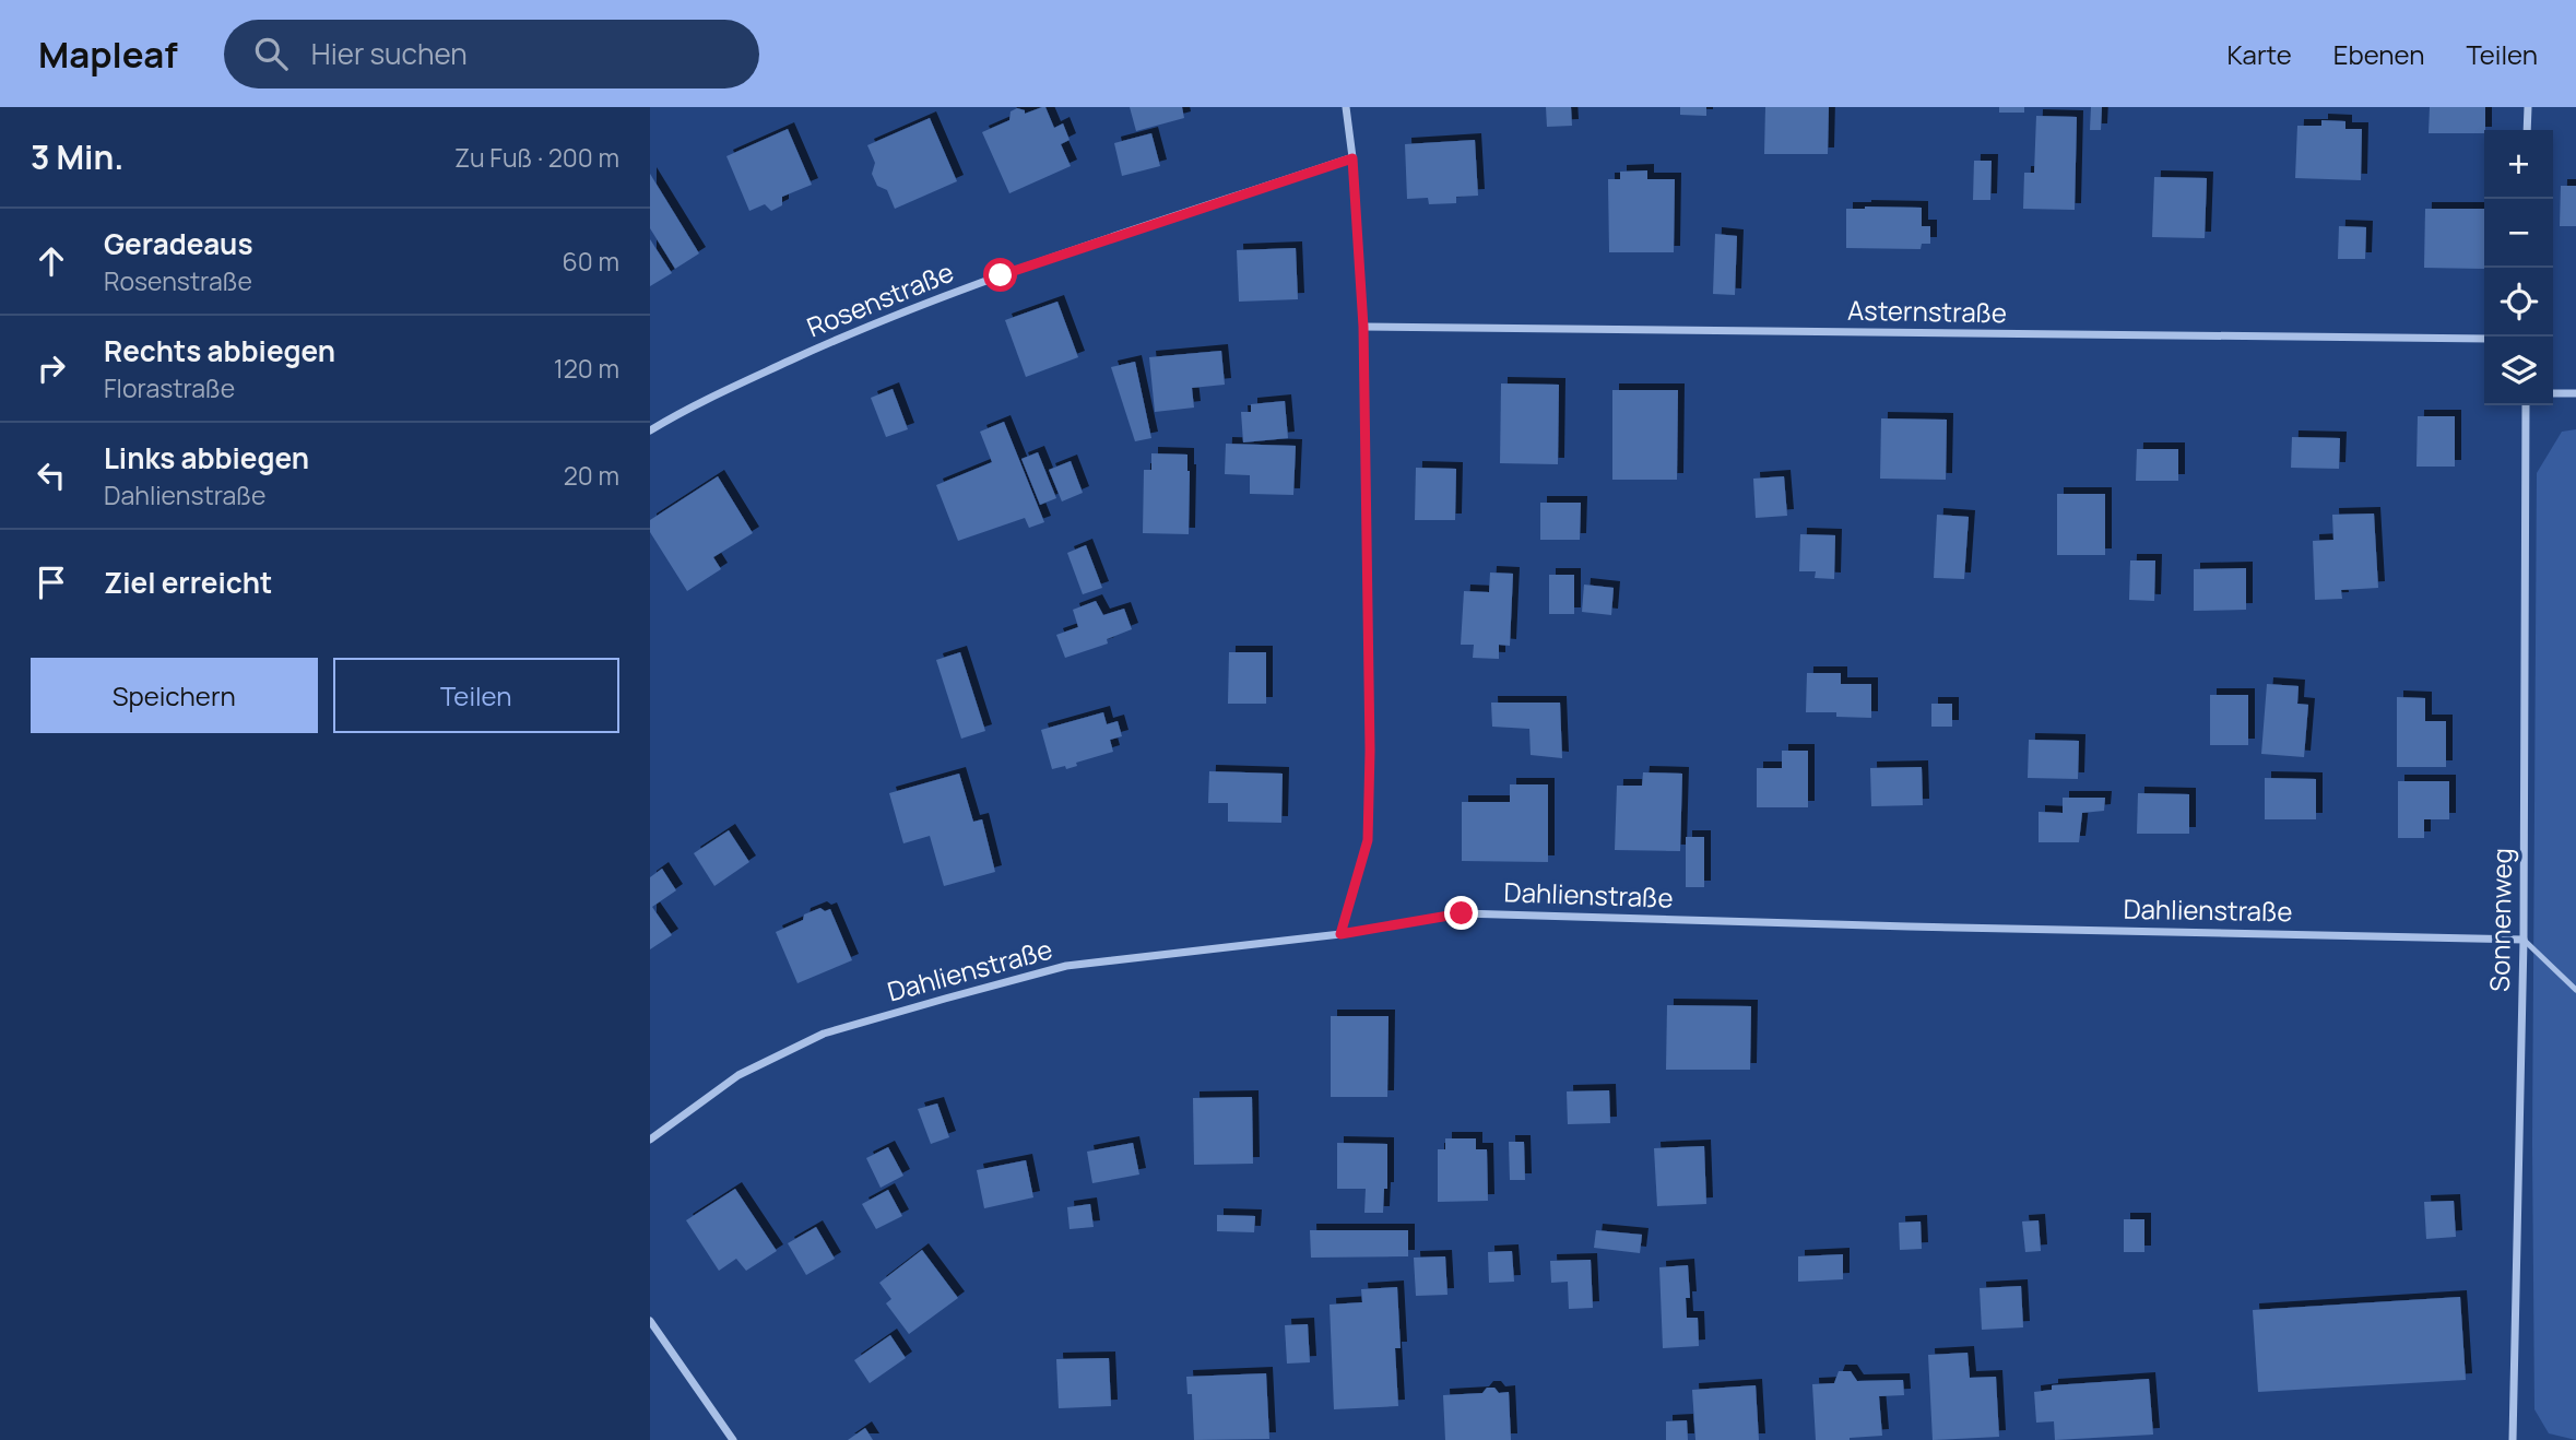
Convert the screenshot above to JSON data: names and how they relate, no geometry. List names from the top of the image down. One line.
{"streets":{"street":["Rosenstraße","Asternstraße","Dahlienstraße","Sonnenweg"]},"crossings":[["Dahlienstraße","Sonnenweg"]],"page":{"header":"Mapleaf","search":"Hier suchen","nav":["Karte","Ebenen","Teilen"],"heading":["3 Min.","Zu Fuß · 200 m"],"map_buttons":["+","−"],"list":[["Geradeaus","Rosenstraße","60 m"],["Rechts abbiegen","Florastraße","120 m"],["Links abbiegen","Dahlienstraße","20 m"],"Ziel erreicht"],"buttons":["Speichern","Teilen"]}}
